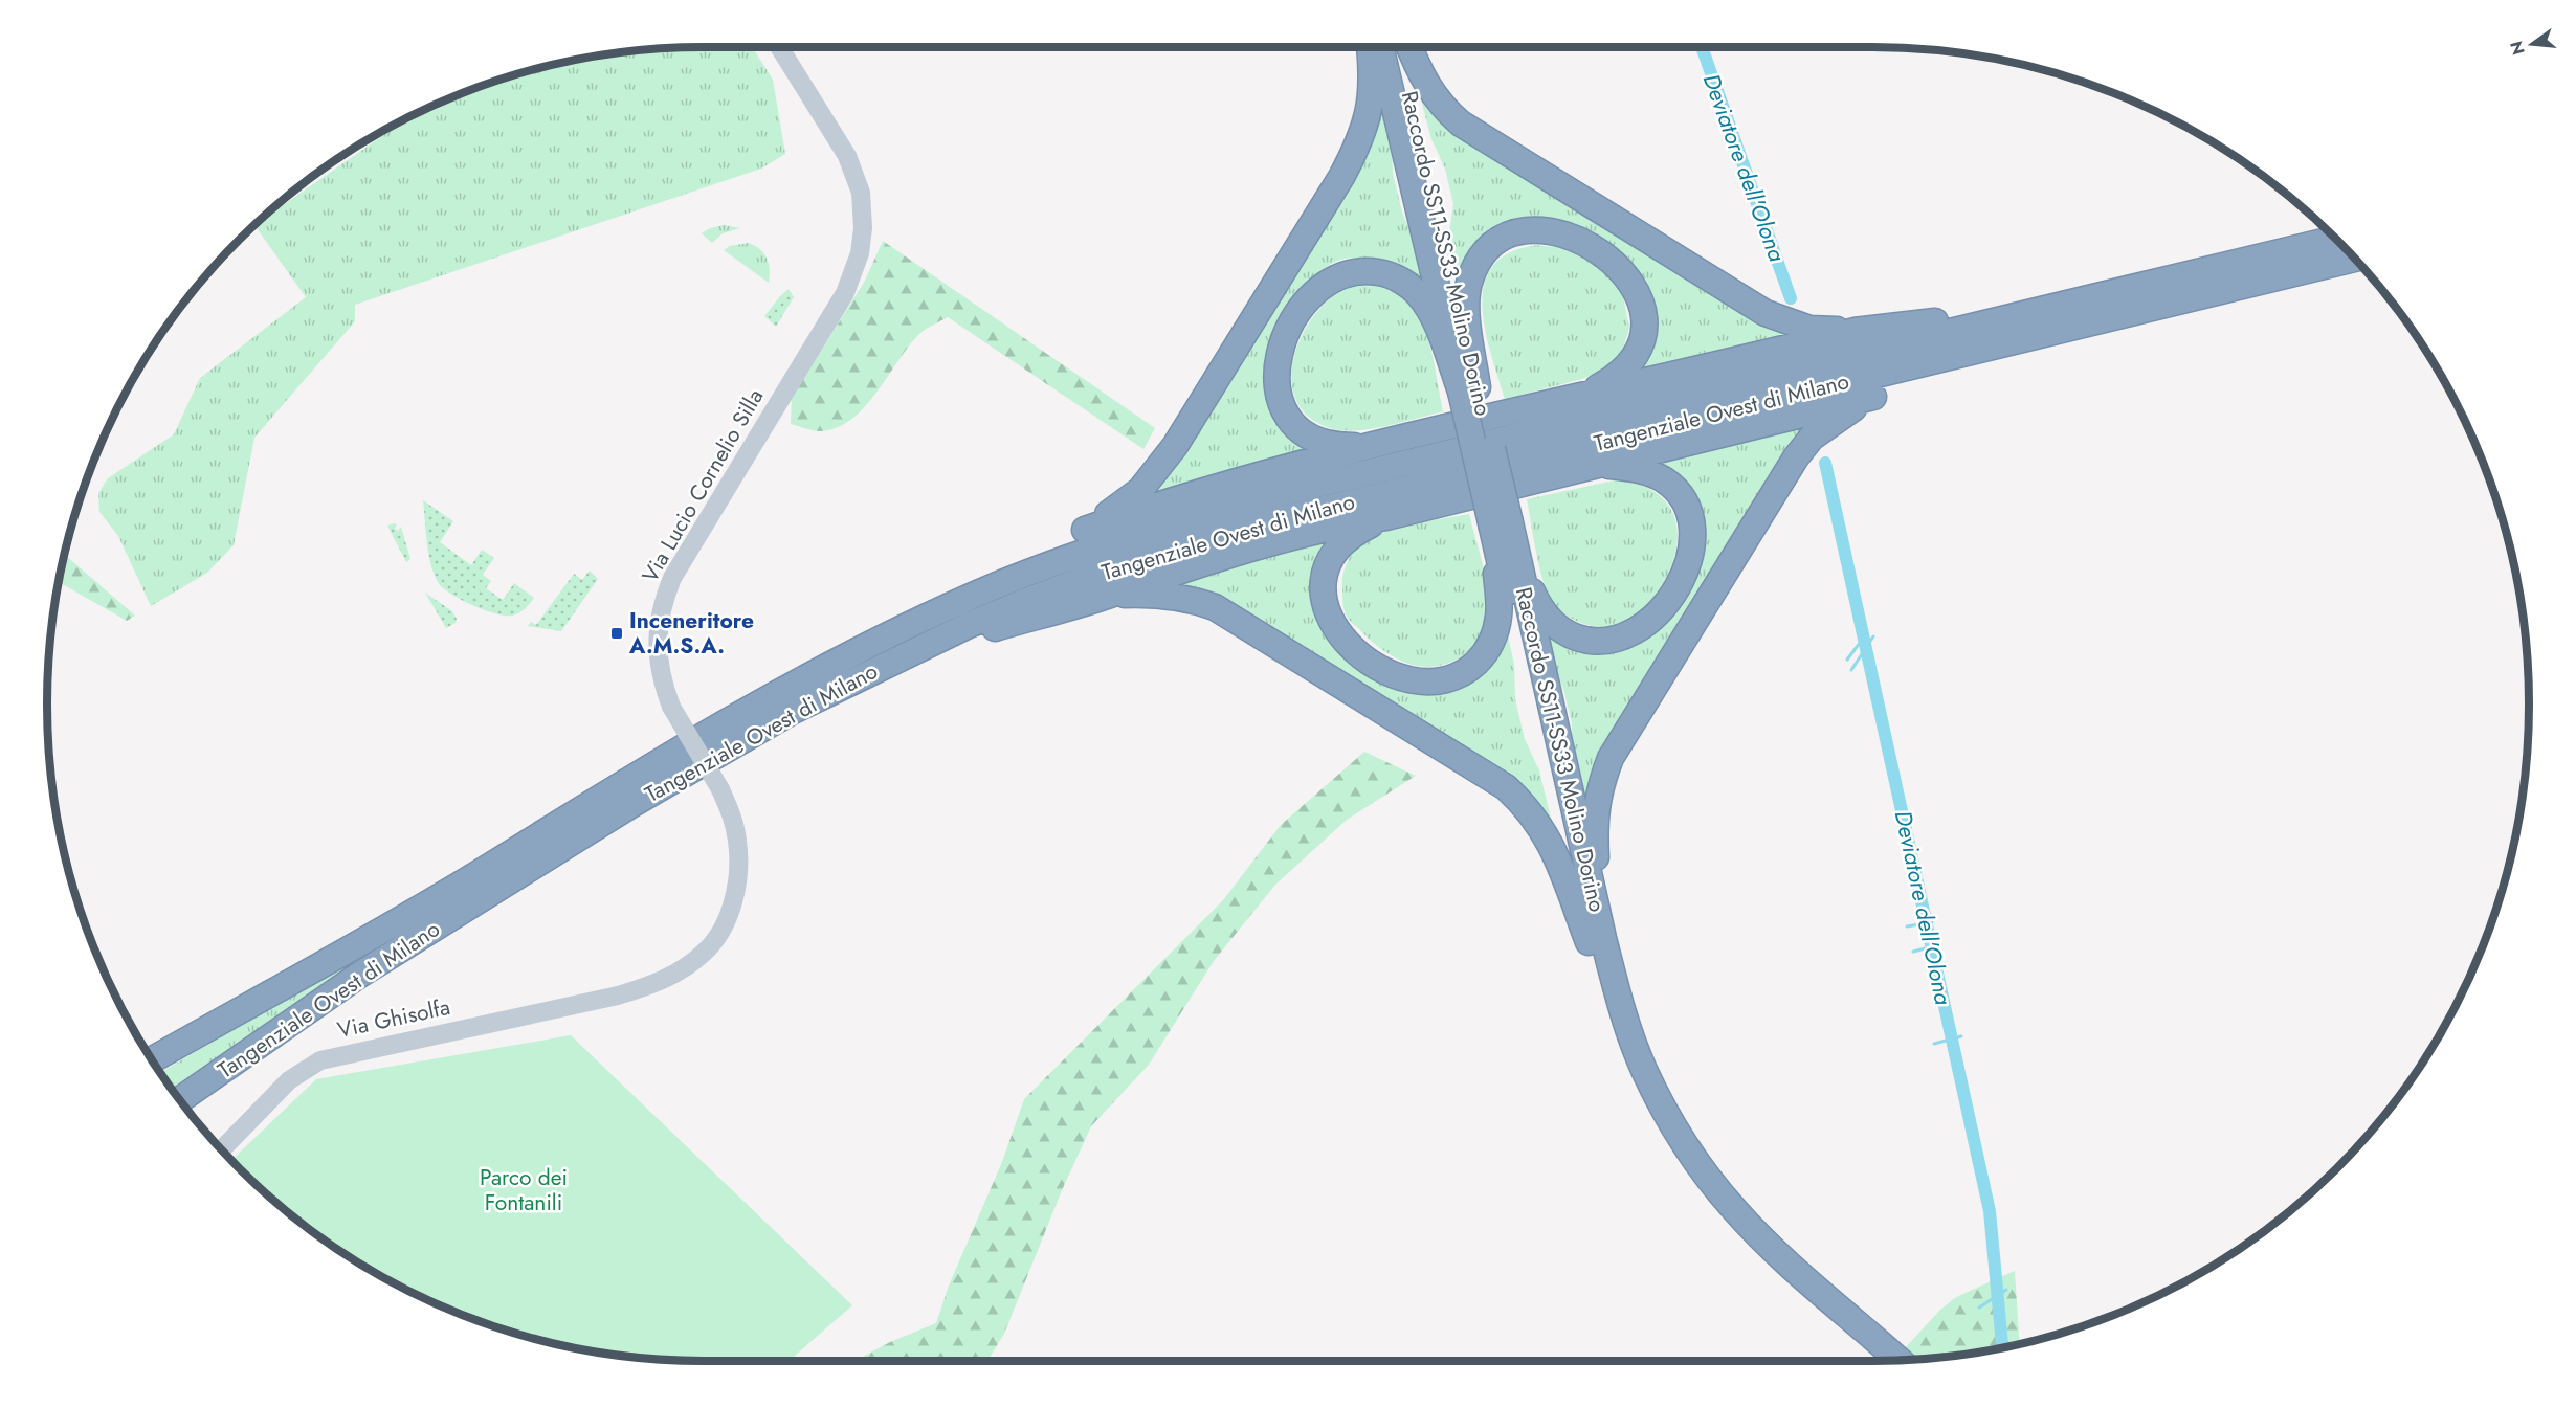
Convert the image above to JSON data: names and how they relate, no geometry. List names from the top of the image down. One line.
{"streets":{"highway":["Raccordo SS11-SS33 Molino Dorino","Tangenziale Ovest di Milano"],"street":["Via Lucio Cornelio Silla","Via Ghisolfa"]},"crossings":[["Via Lucio Cornelio Silla","Via Ghisolfa"]],"water":["Deviatore dell'Olona"],"parks":["Parco dei Fontanili"],"places":{"transit":["Inceneritore A.M.S.A."]},"north":"left"}
